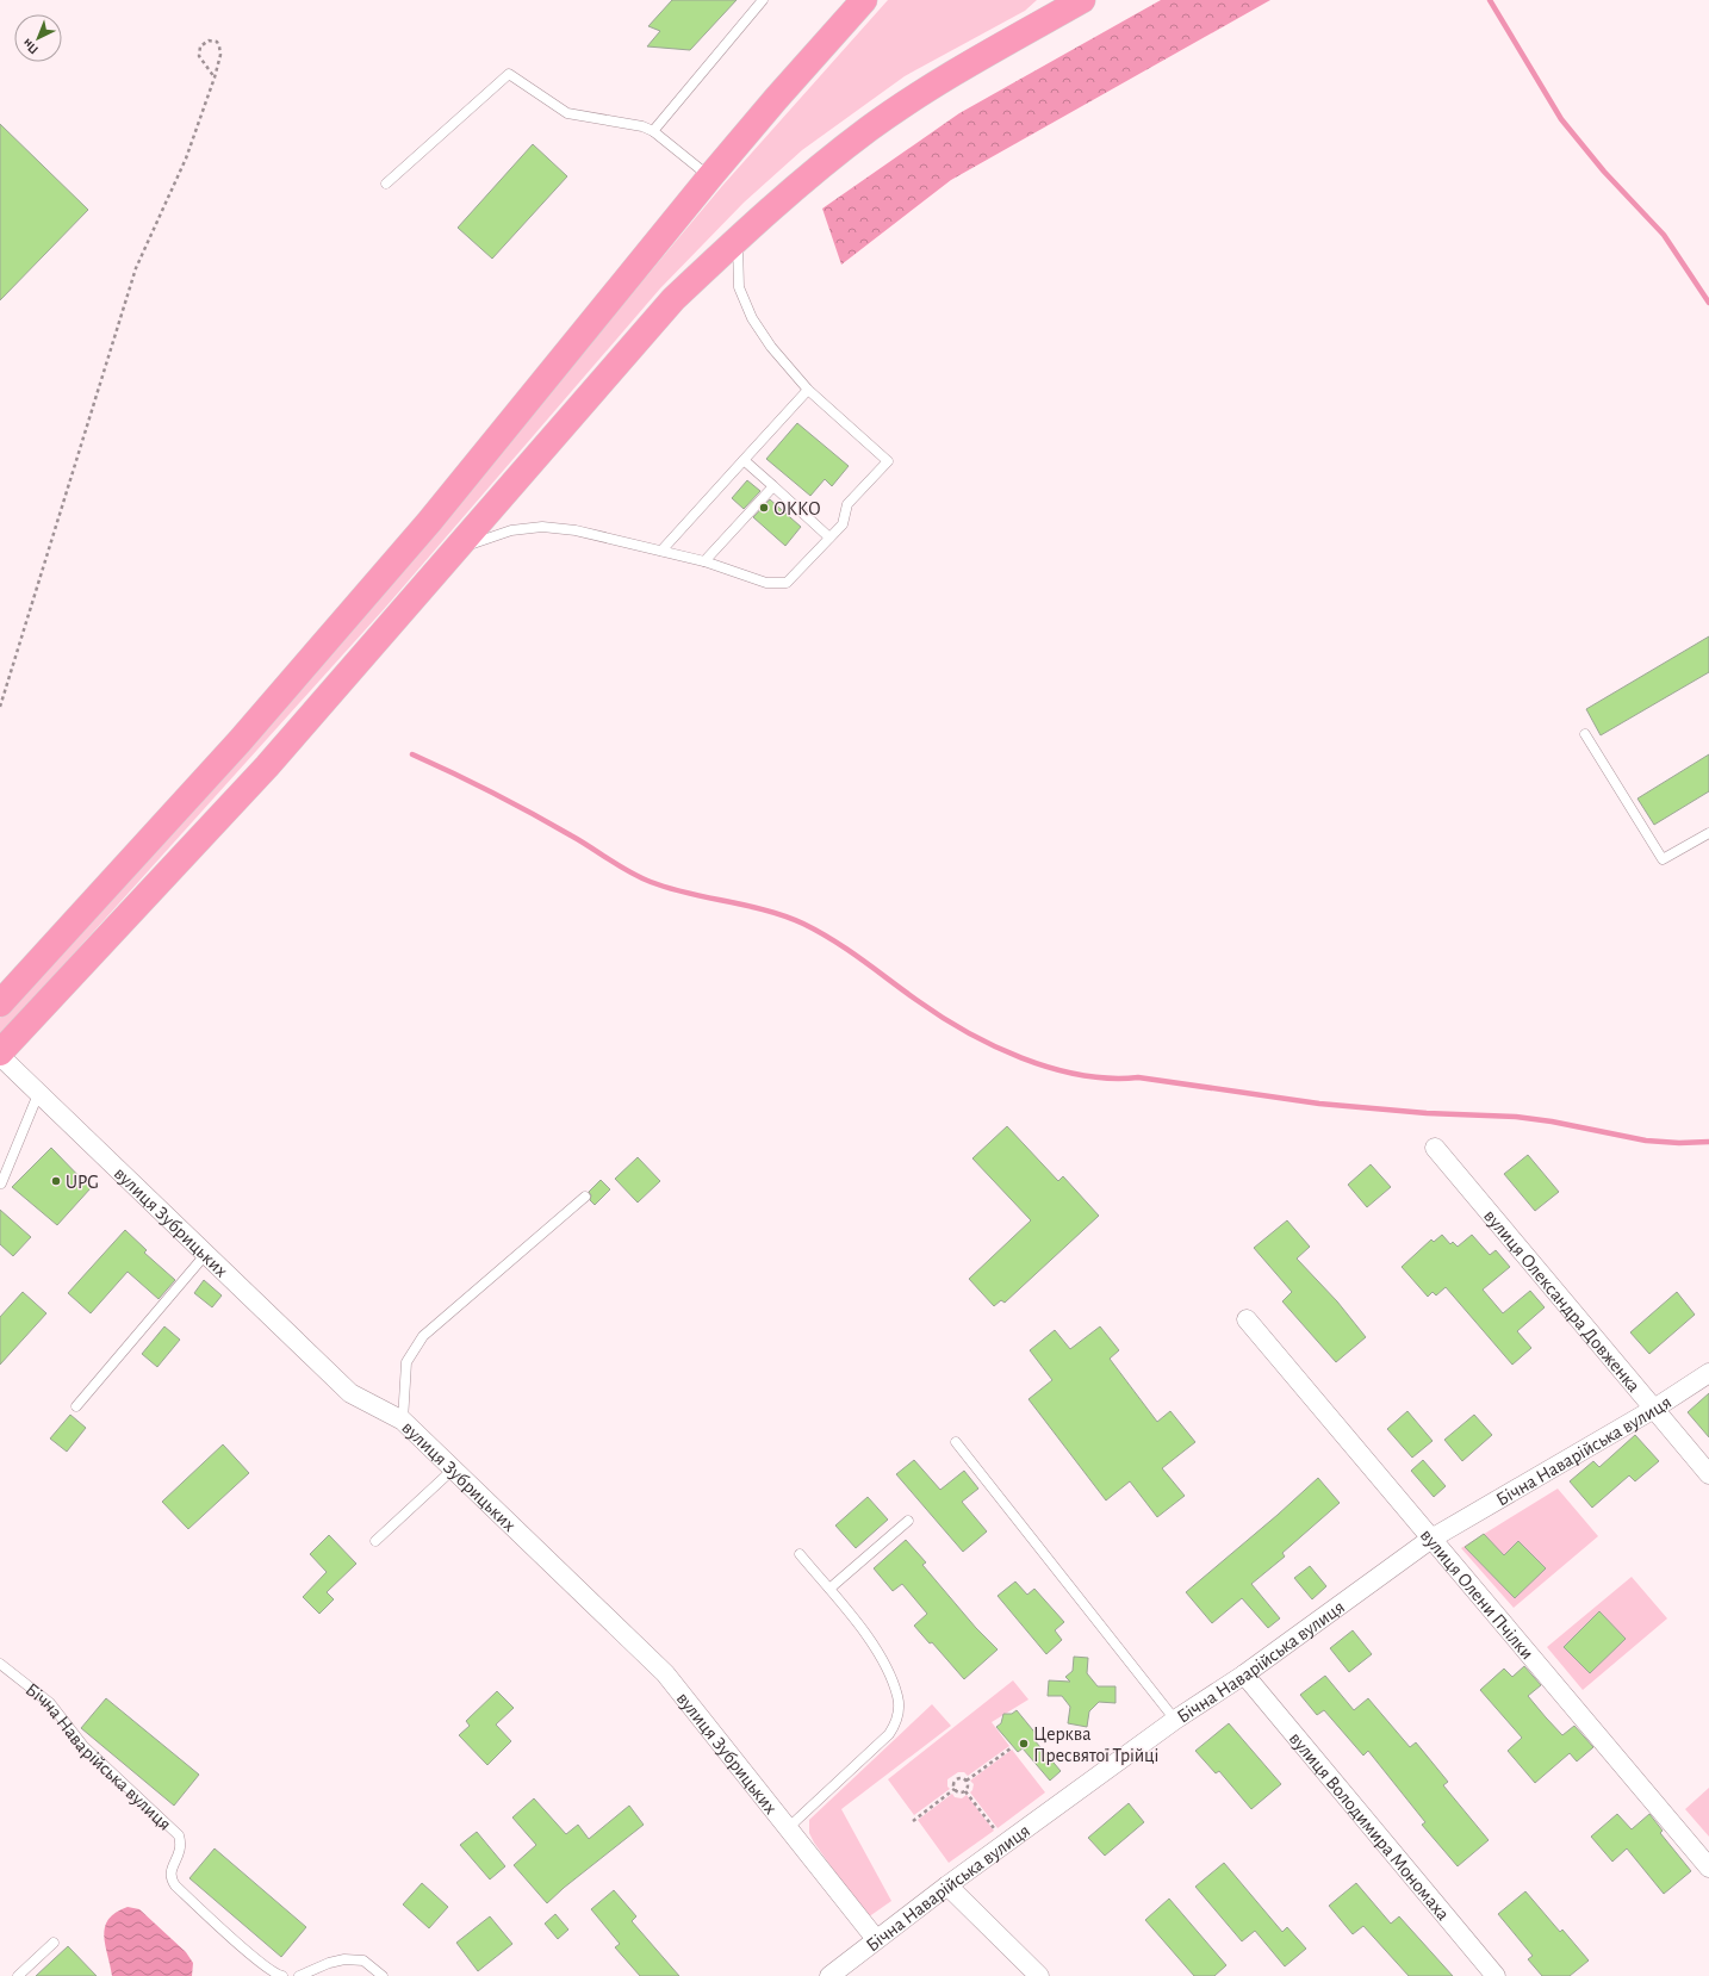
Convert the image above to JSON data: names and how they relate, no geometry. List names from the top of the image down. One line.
{"streets":{"street":["вулиця Зубрицьких","вулиця Олександра Довженка","Бічна Наварійська вулиця","вулиця Олени Пчілки","вулиця Володимира Мономаха"]},"crossings":[["вулиця Зубрицьких","Бічна Наварійська вулиця"],["вулиця Олександра Довженка","Бічна Наварійська вулиця"],["Бічна Наварійська вулиця","вулиця Олени Пчілки"],["Бічна Наварійська вулиця","вулиця Володимира Мономаха"]],"places":["ОККО","UPG","Церква Пресвятої Трійці"],"north":"bottom left"}
